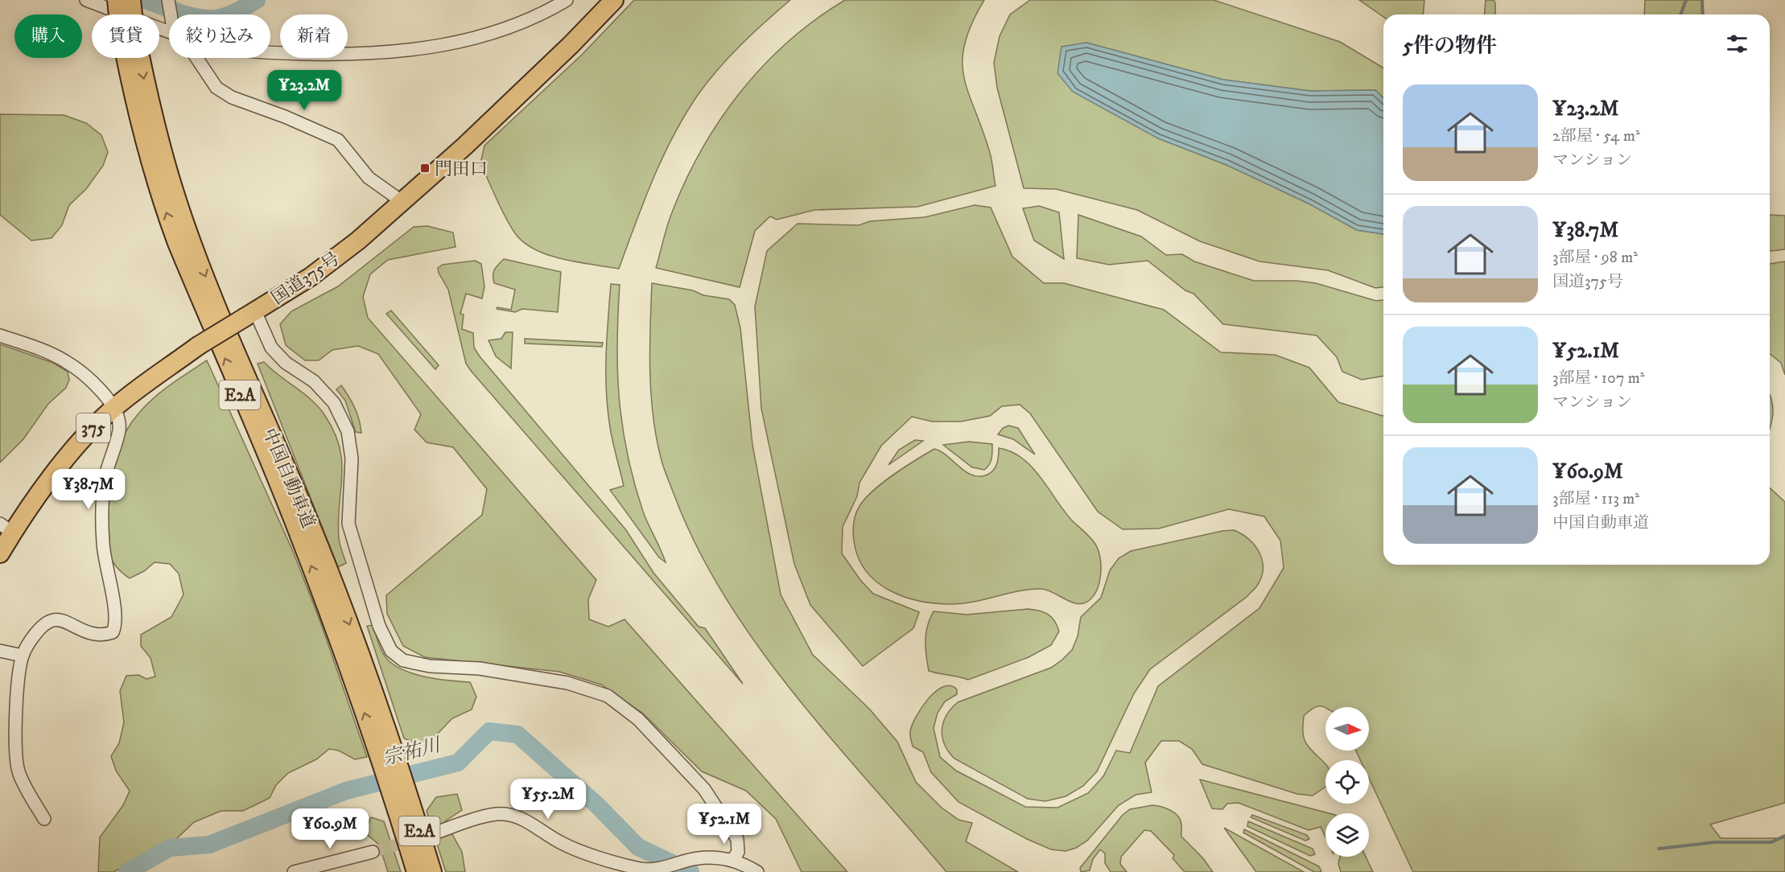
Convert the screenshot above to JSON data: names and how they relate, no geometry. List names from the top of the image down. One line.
{"streets":{"highway":["国道375号","E2A","375","中国自動車道"]},"water":["宗祐川"],"places":{"transit":["門田口"]},"north":"right","page":{"chip":["購入","賃貸","絞り込み","新着"],"heading":"5件の物件","price":["¥23.2M","¥38.7M","¥55.2M","¥52.1M","¥60.9M"],"list":[{"name":"¥23.2M","note":"2部屋 · 54 m² · マンション"},{"name":"¥38.7M","note":"3部屋 · 98 m² · 国道375号"},{"name":"¥52.1M","note":"3部屋 · 107 m² · マンション"},{"name":"¥60.9M","note":"3部屋 · 113 m² · 中国自動車道"}]}}
